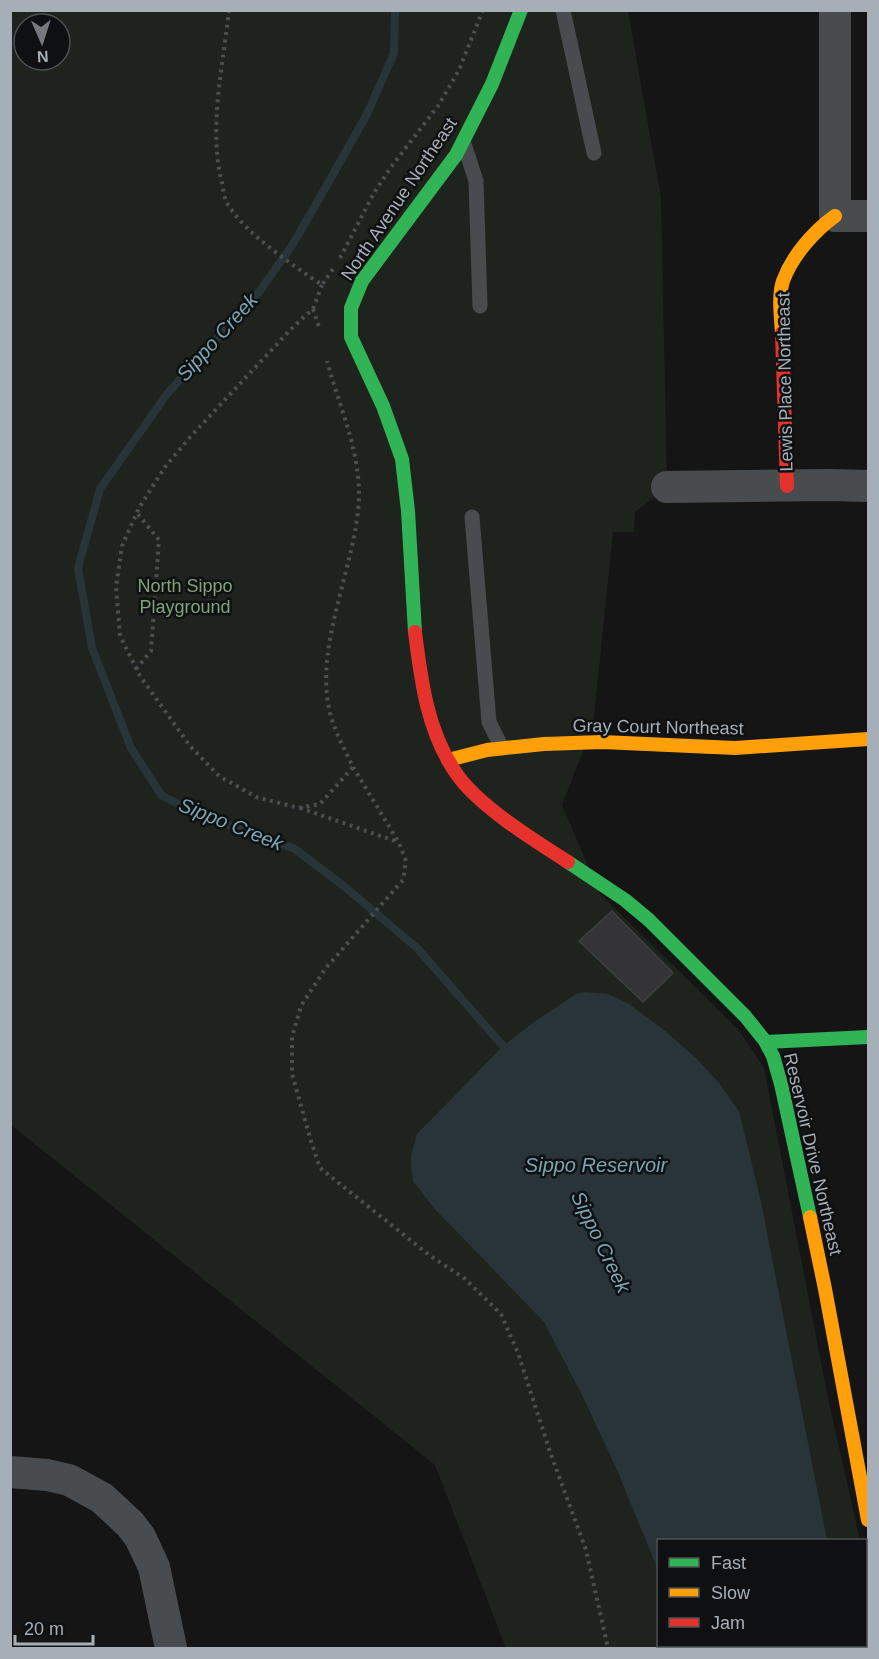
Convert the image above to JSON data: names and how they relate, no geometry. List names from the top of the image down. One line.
{"streets":{"street":["North Avenue Northeast","Lewis Place Northeast","Gray Court Northeast","Reservoir Drive Northeast"]},"crossings":[["North Avenue Northeast","Gray Court Northeast"],["North Avenue Northeast","Reservoir Drive Northeast"],["Gray Court Northeast","Reservoir Drive Northeast"]],"water":["Sippo Creek","Sippo Reservoir"],"parks":["North Sippo Playground"],"legend":["Fast","Slow","Jam"],"scale_bar":"20 m","north":"bottom"}
